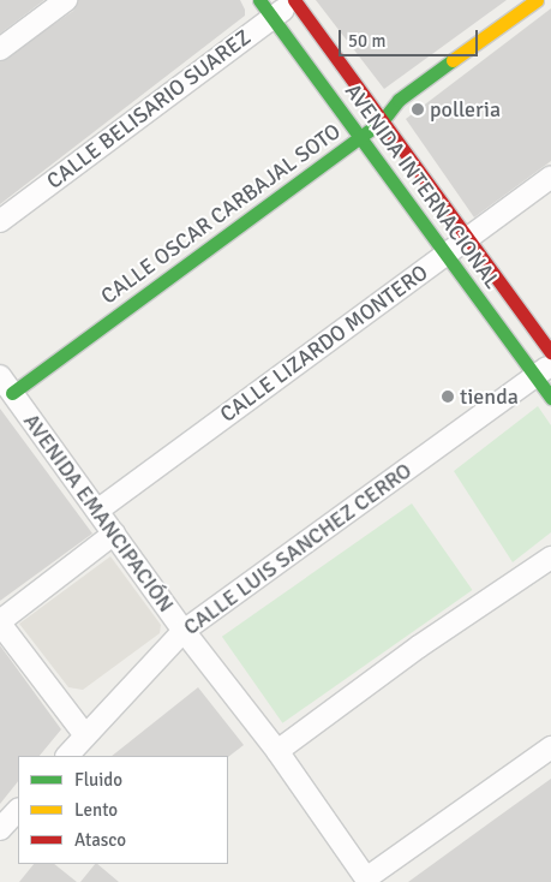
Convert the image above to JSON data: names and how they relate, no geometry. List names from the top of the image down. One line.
{"streets":{"main road":["AVENIDA INTERNACIONAL","CALLE OSCAR CARBAJAL SOTO"],"street":["CALLE BELISARIO SUAREZ","CALLE LIZARDO MONTERO","AVENIDA EMANCIPACIÓN","CALLE LUIS SANCHEZ CERRO"]},"crossings":[["CALLE BELISARIO SUAREZ","AVENIDA INTERNACIONAL"],["AVENIDA INTERNACIONAL","CALLE OSCAR CARBAJAL SOTO"],["AVENIDA INTERNACIONAL","CALLE LIZARDO MONTERO"],["AVENIDA INTERNACIONAL","CALLE LUIS SANCHEZ CERRO"],["CALLE OSCAR CARBAJAL SOTO","AVENIDA EMANCIPACIÓN"],["CALLE LIZARDO MONTERO","AVENIDA EMANCIPACIÓN"],["AVENIDA EMANCIPACIÓN","CALLE LUIS SANCHEZ CERRO"]],"places":["polleria","tienda"],"legend":["Fluido","Lento","Atasco"],"scale_bar":"50 m"}
